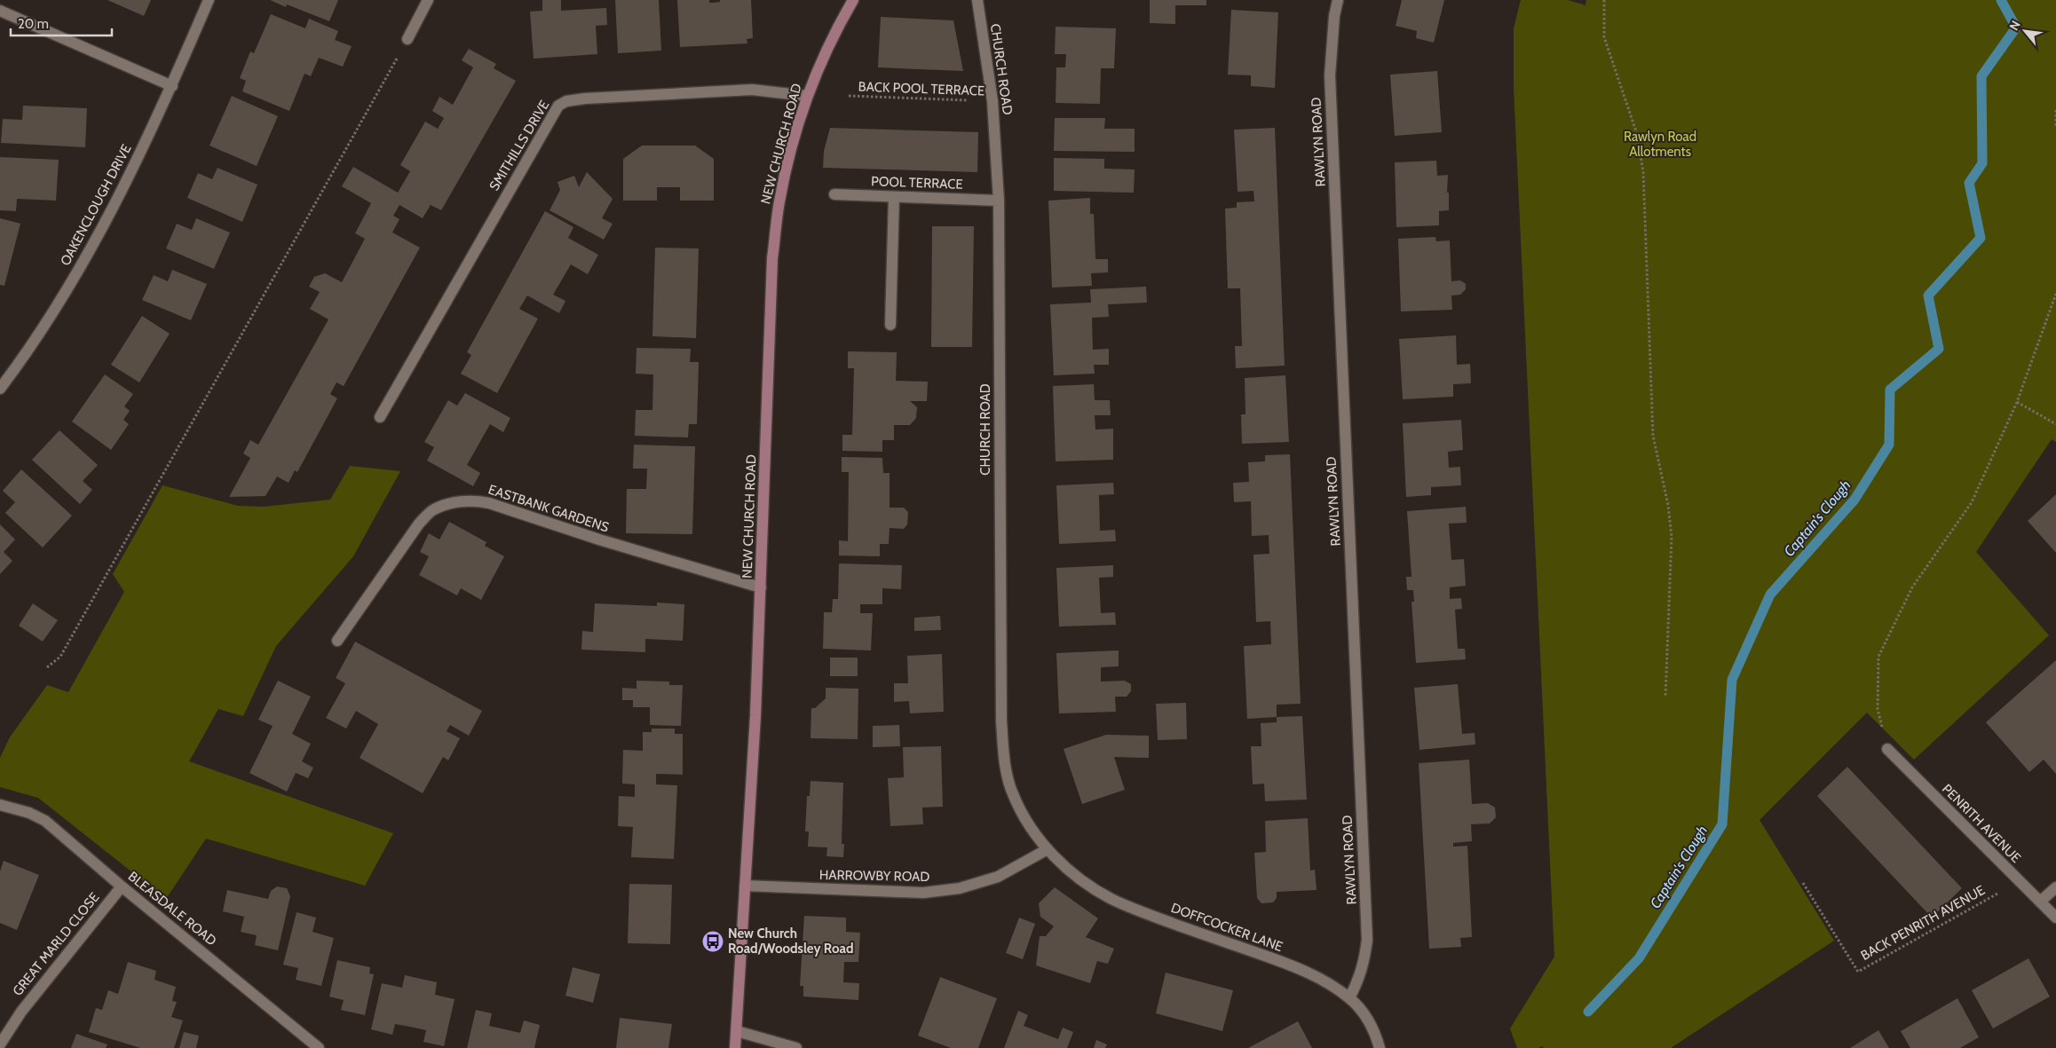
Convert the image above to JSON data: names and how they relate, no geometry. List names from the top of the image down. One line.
{"streets":{"street":["CHURCH ROAD","RAWLYN ROAD","NEW CHURCH ROAD","SMITHILLS DRIVE","POOL TERRACE","OAKENCLOUGH DRIVE","EASTBANK GARDENS","PENRITH AVENUE","HARROWBY ROAD","BLEASDALE ROAD","DOFFCOCKER LANE","GREAT MARLD CLOSE"],"path":["BACK POOL TERRACE","BACK PENRITH AVENUE"]},"crossings":[["CHURCH ROAD","BACK POOL TERRACE"],["CHURCH ROAD","POOL TERRACE"],["CHURCH ROAD","HARROWBY ROAD"],["CHURCH ROAD","DOFFCOCKER LANE"],["RAWLYN ROAD","DOFFCOCKER LANE"],["NEW CHURCH ROAD","SMITHILLS DRIVE"],["NEW CHURCH ROAD","EASTBANK GARDENS"],["NEW CHURCH ROAD","HARROWBY ROAD"],["PENRITH AVENUE","BACK PENRITH AVENUE"],["HARROWBY ROAD","DOFFCOCKER LANE"],["BLEASDALE ROAD","GREAT MARLD CLOSE"]],"water":["Captain's Clough"],"parks":["Rawlyn Road Allotments"],"places":{"bus stop":["New Church Road/Woodsley Road"]},"scale_bar":"20 m","north":"top left"}
